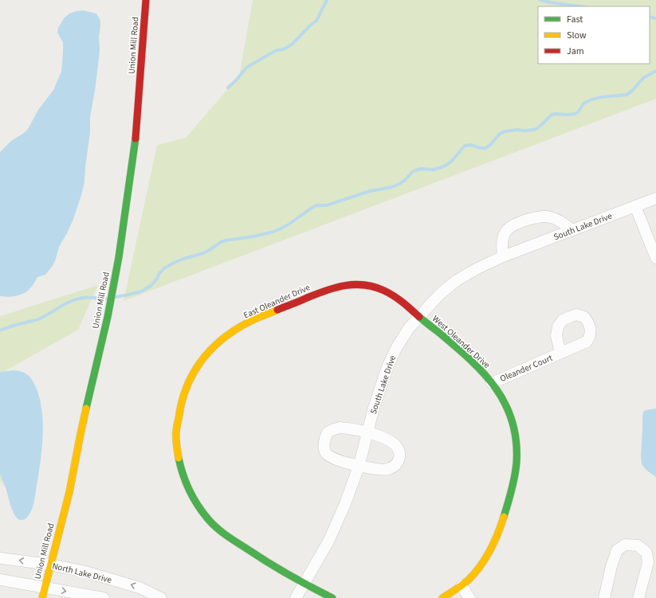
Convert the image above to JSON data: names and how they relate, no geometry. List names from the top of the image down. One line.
{"streets":{"street":["Union Mill Road","South Lake Drive","East Oleander Drive","West Oleander Drive","Oleander Court","North Lake Drive"]},"crossings":[["Union Mill Road","North Lake Drive"],["South Lake Drive","East Oleander Drive"],["South Lake Drive","West Oleander Drive"],["East Oleander Drive","West Oleander Drive"],["West Oleander Drive","Oleander Court"]],"legend":["Fast","Slow","Jam"]}
